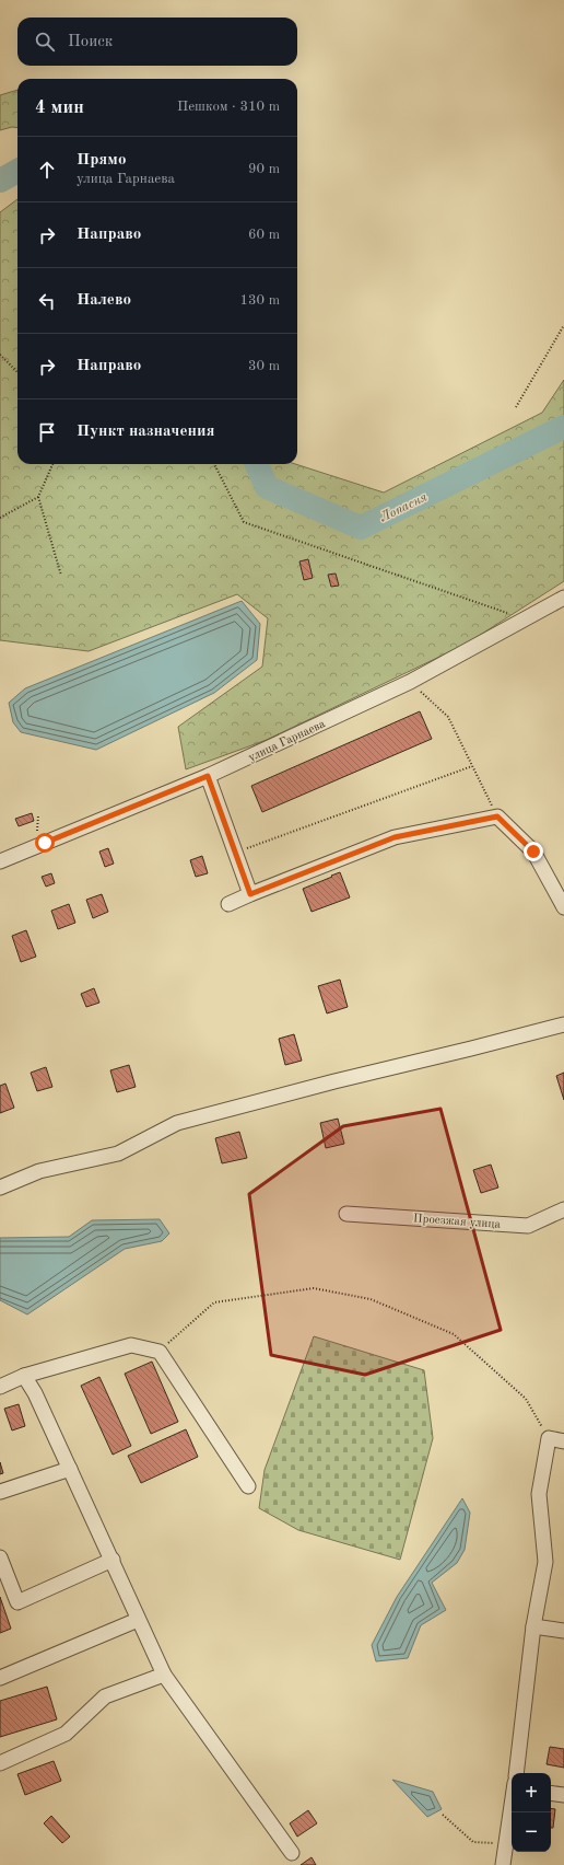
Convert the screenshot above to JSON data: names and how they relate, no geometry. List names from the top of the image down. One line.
{"streets":{"street":["улица Гарнаева","Проезжая улица"]},"water":["Лопасня"],"page":{"search":"Поиск","heading":["4 мин","Пешком · 310 m"],"list":[["Прямо","улица Гарнаева","90 m"],["Направо","60 m"],["Налево","130 m"],["Направо","30 m"],"Пункт назначения"],"map_buttons":["+","−"]}}
